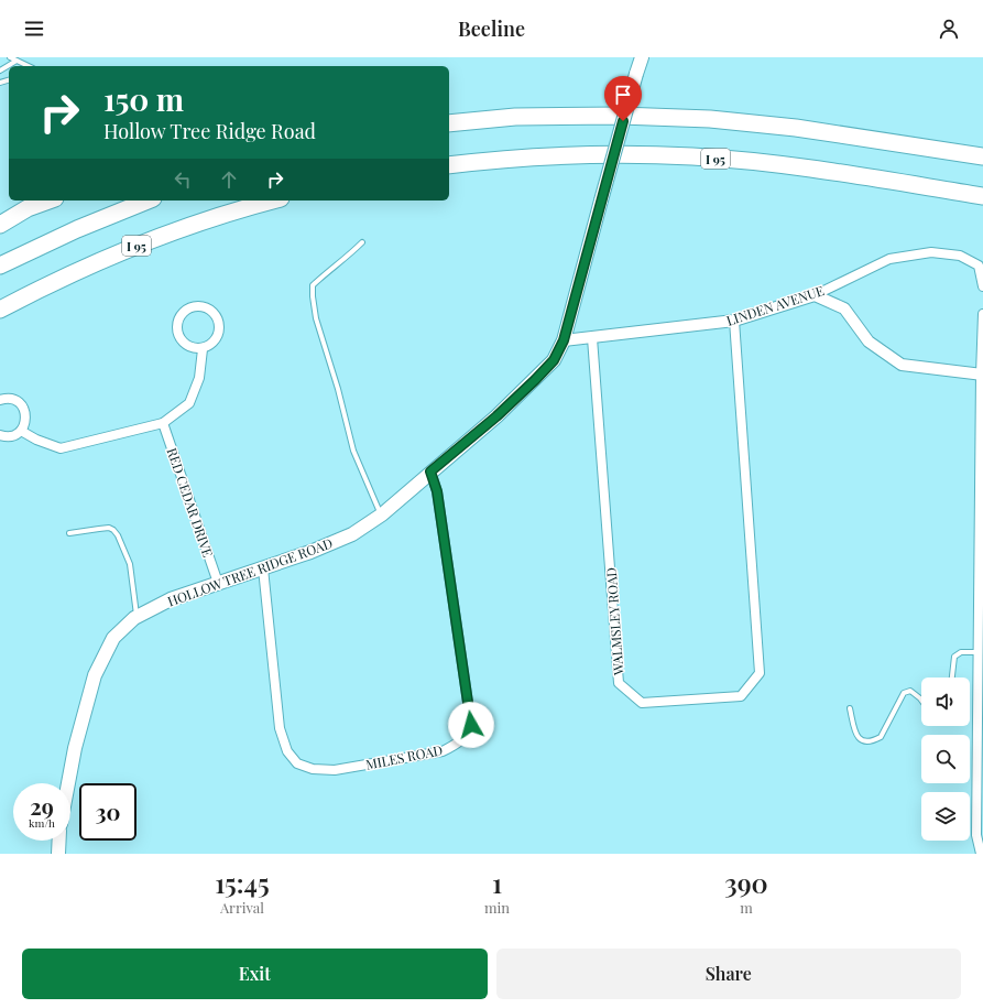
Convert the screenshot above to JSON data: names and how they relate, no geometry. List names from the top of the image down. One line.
{"streets":{"highway":["I 95"],"main road":["HOLLOW TREE RIDGE ROAD"],"street":["LINDEN AVENUE","RED CEDAR DRIVE","WALMSLEY ROAD","MILES ROAD"]},"crossings":[["LINDEN AVENUE","HOLLOW TREE RIDGE ROAD"],["LINDEN AVENUE","WALMSLEY ROAD"],["RED CEDAR DRIVE","HOLLOW TREE RIDGE ROAD"],["HOLLOW TREE RIDGE ROAD","MILES ROAD"]],"page":{"header":"Beeline","turn":["150 m","Hollow Tree Ridge Road"],"speed":"29 km/h","limit":"30","eta":["15:45","Arrival","1","min","390","m"],"buttons":["Exit","Share"]}}
